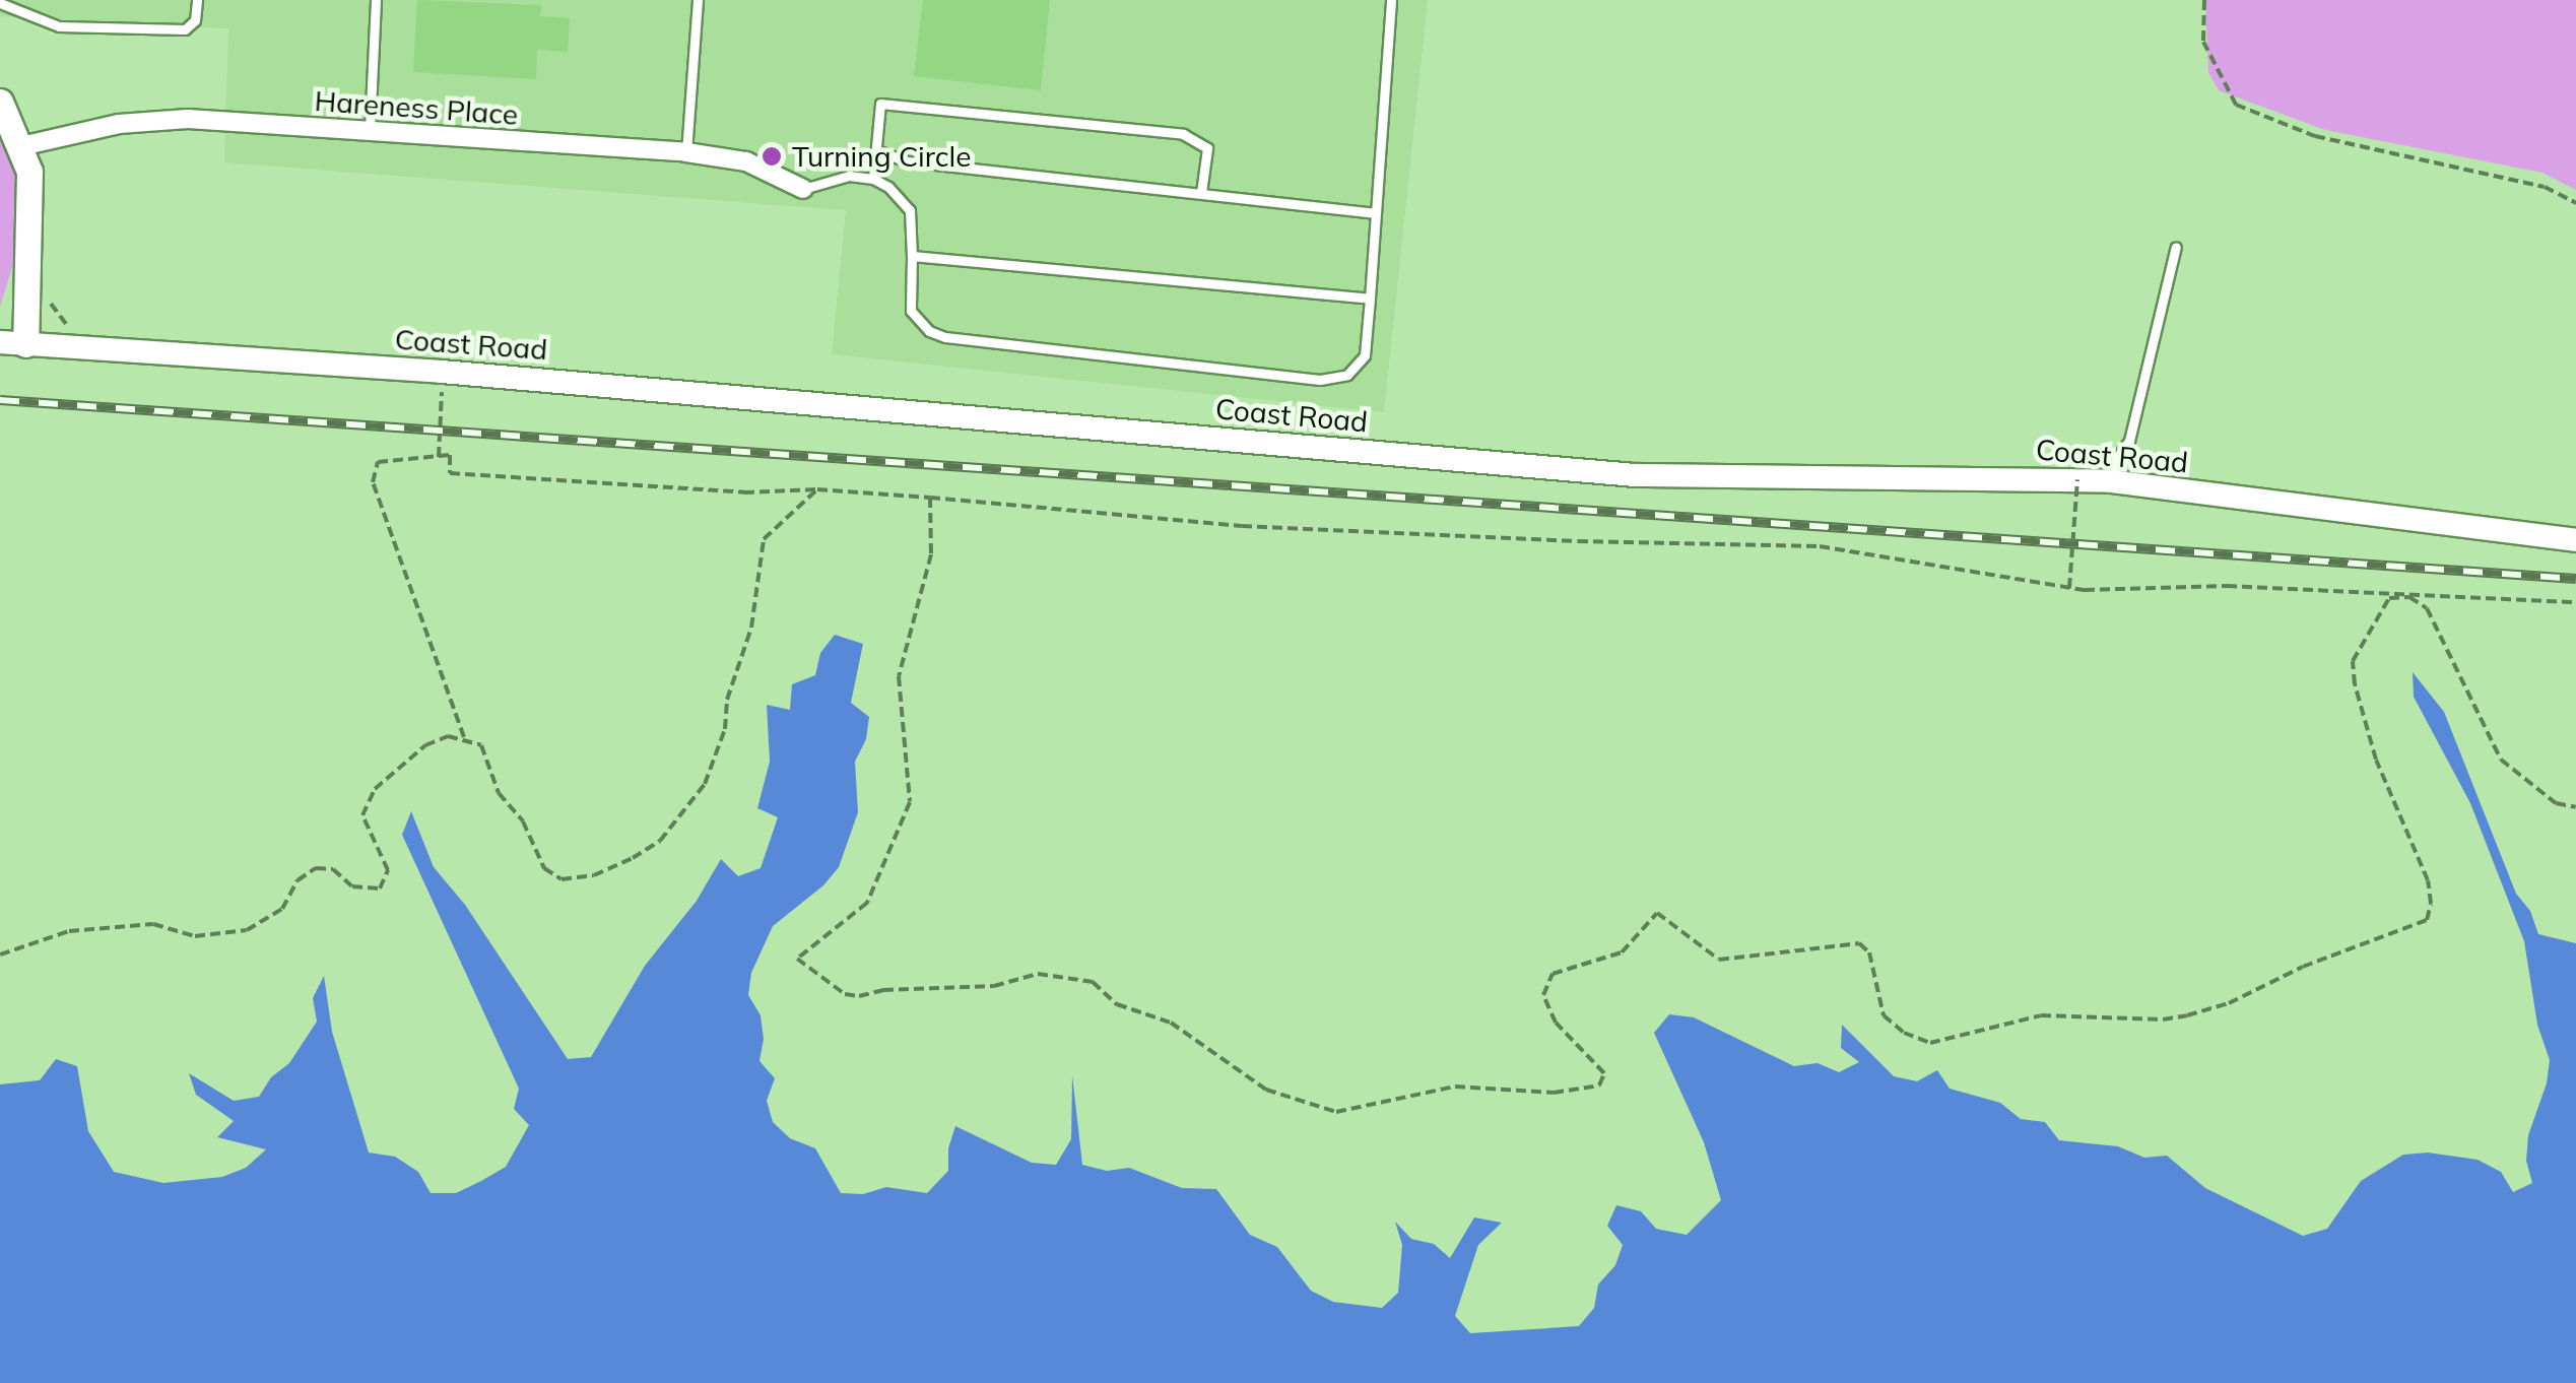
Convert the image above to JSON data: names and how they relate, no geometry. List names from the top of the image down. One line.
{"streets":{"street":["Hareness Place","Coast Road"]},"places":["Turning Circle"]}
